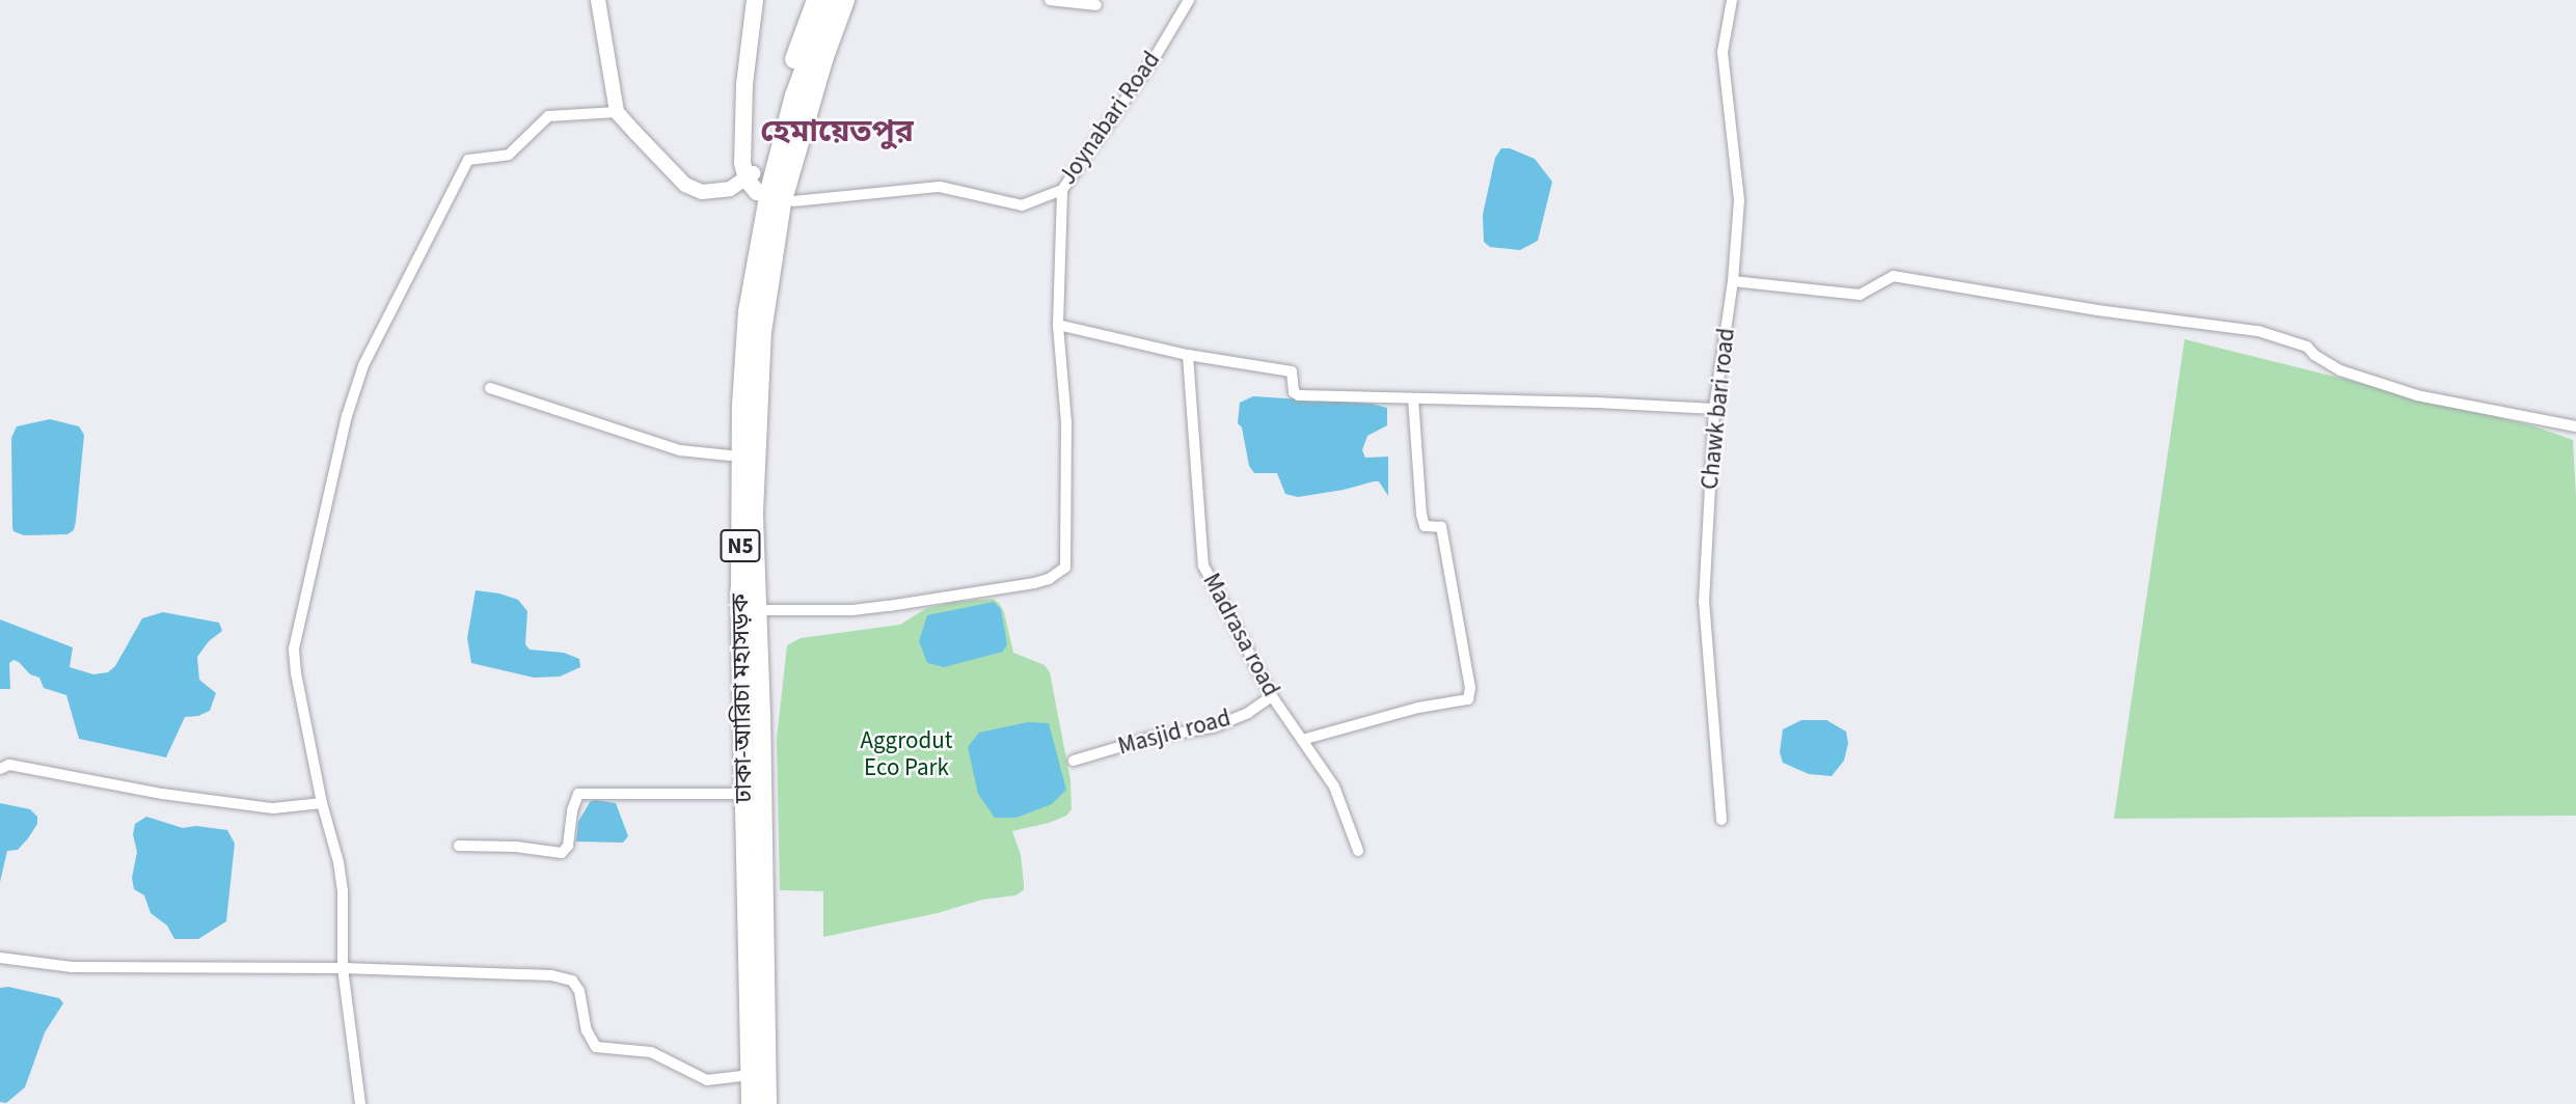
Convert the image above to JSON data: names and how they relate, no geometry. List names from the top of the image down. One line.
{"streets":{"highway":["N5","ঢাকা-আরিচা মহাসড়ক"],"street":["Joynabari Road","Chawk bari road","Madrasa road","Masjid road"]},"crossings":[["Madrasa road","Masjid road"]],"districts":["হেমায়েতপুর"],"parks":["Aggrodut Eco Park"]}
